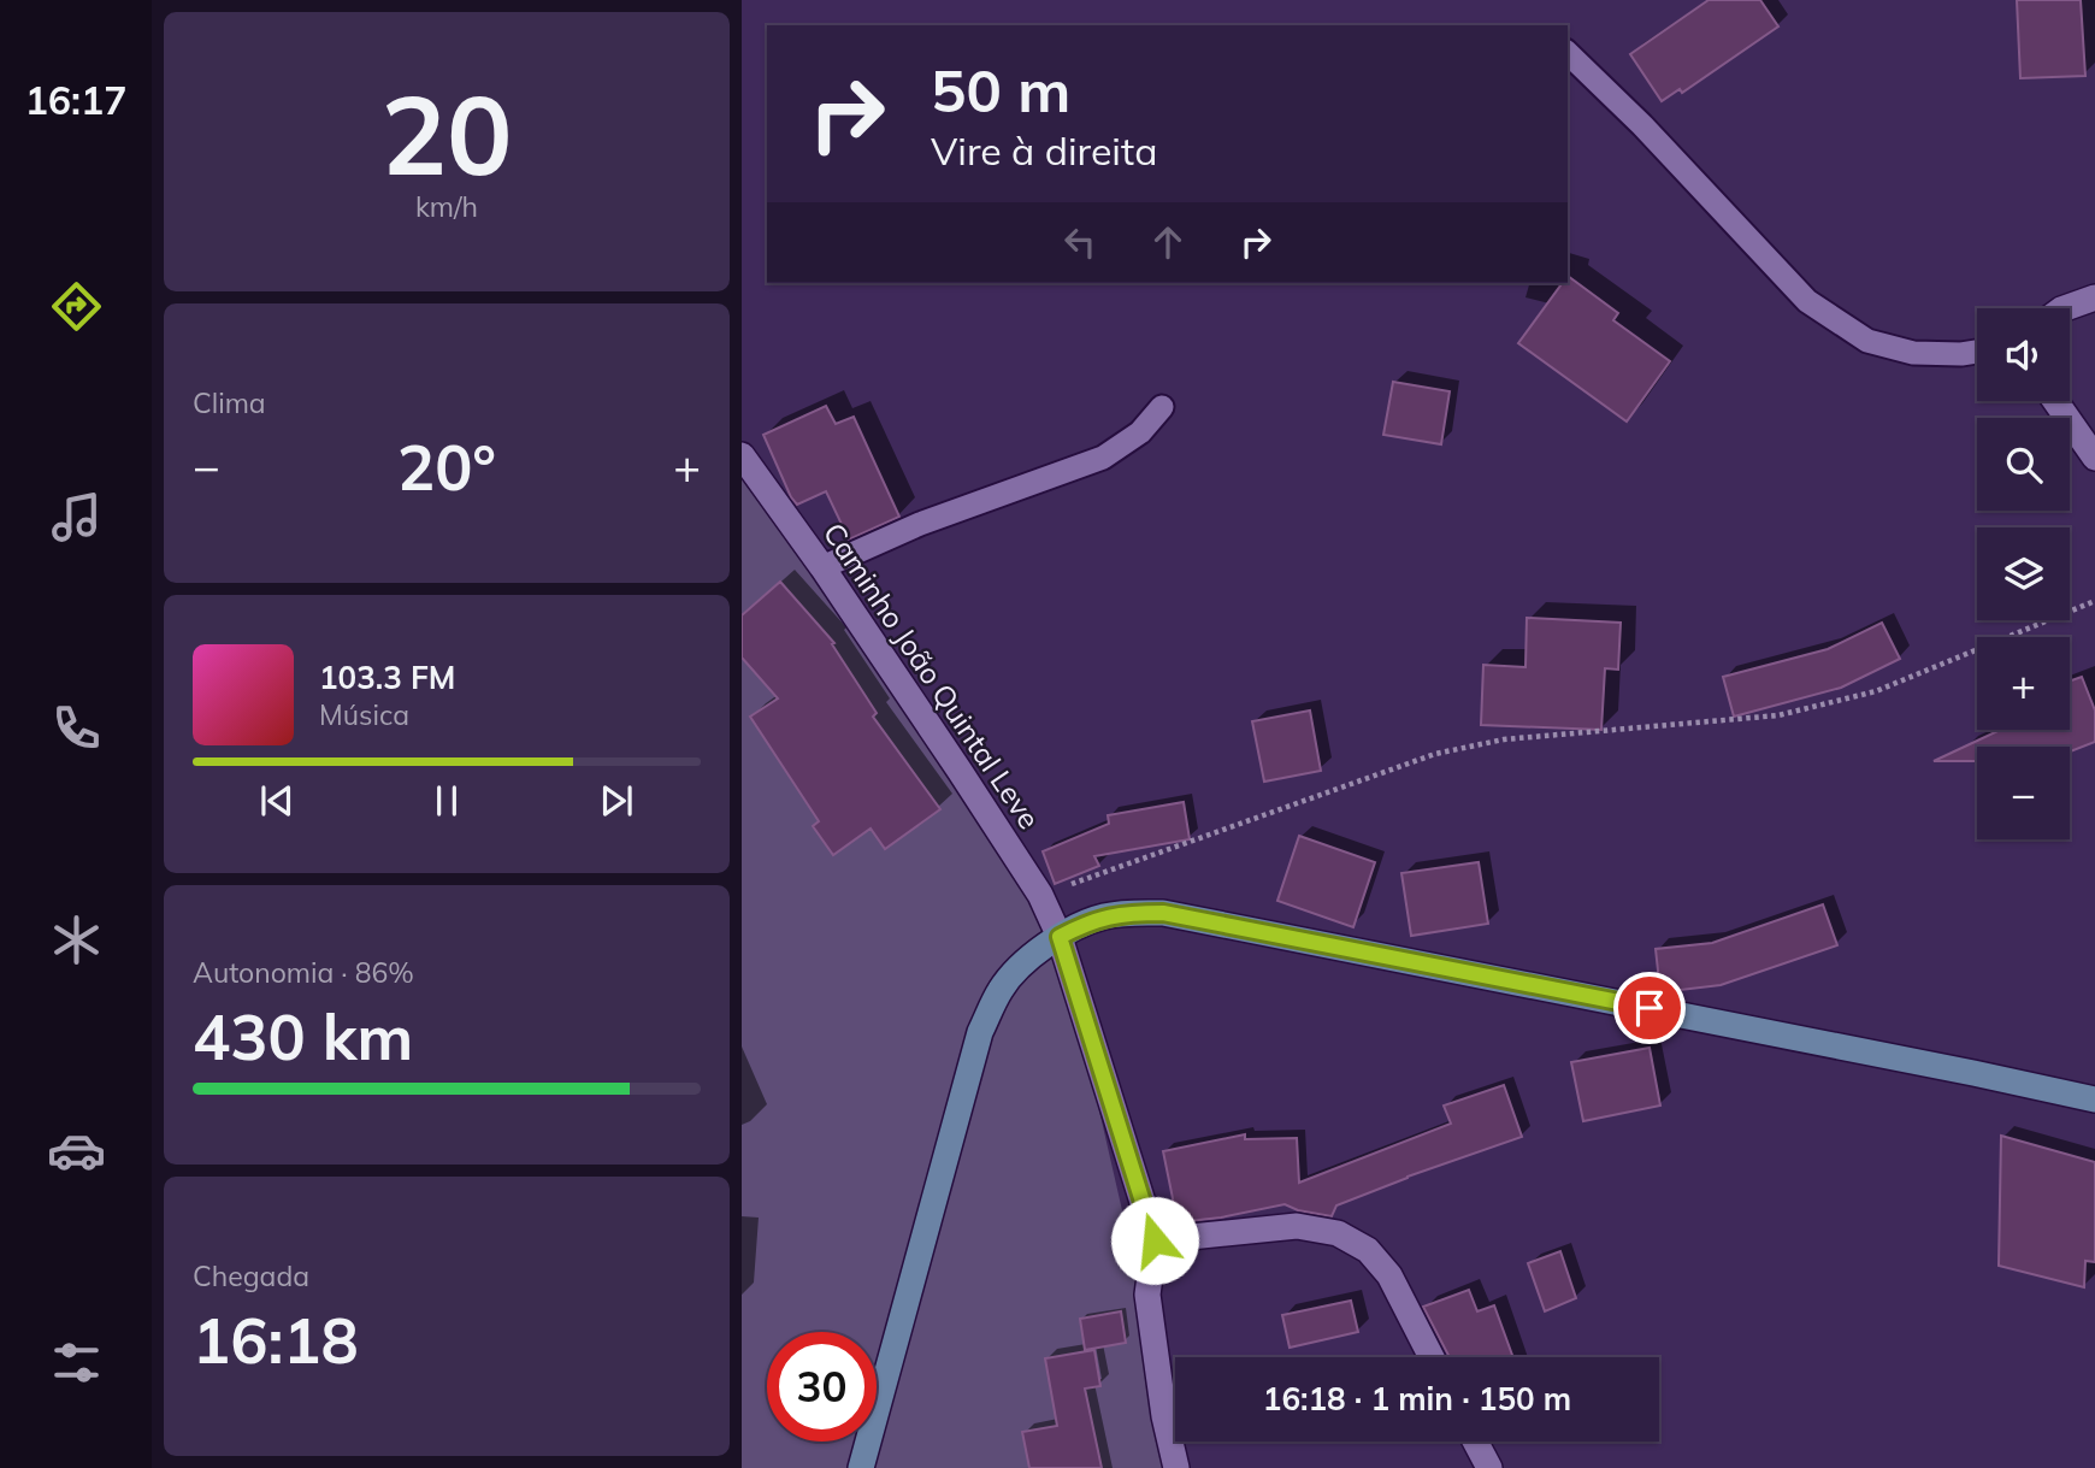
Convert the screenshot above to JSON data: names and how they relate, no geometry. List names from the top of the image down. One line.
{"streets":{"street":["Caminho João Quintal Leve"]},"page":{"tabs":"16:17","tile":[["20","km/h"],"Clima",["Autonomia · 86%","430 km"],["Chegada","16:18"]],"turn":["50 m","Vire à direita"],"map_buttons":["+","−"],"heat":["−","20°","+"],"song":["103.3 FM","Música"],"limit":"30","trip":"16:18 · 1 min · 150 m"}}
